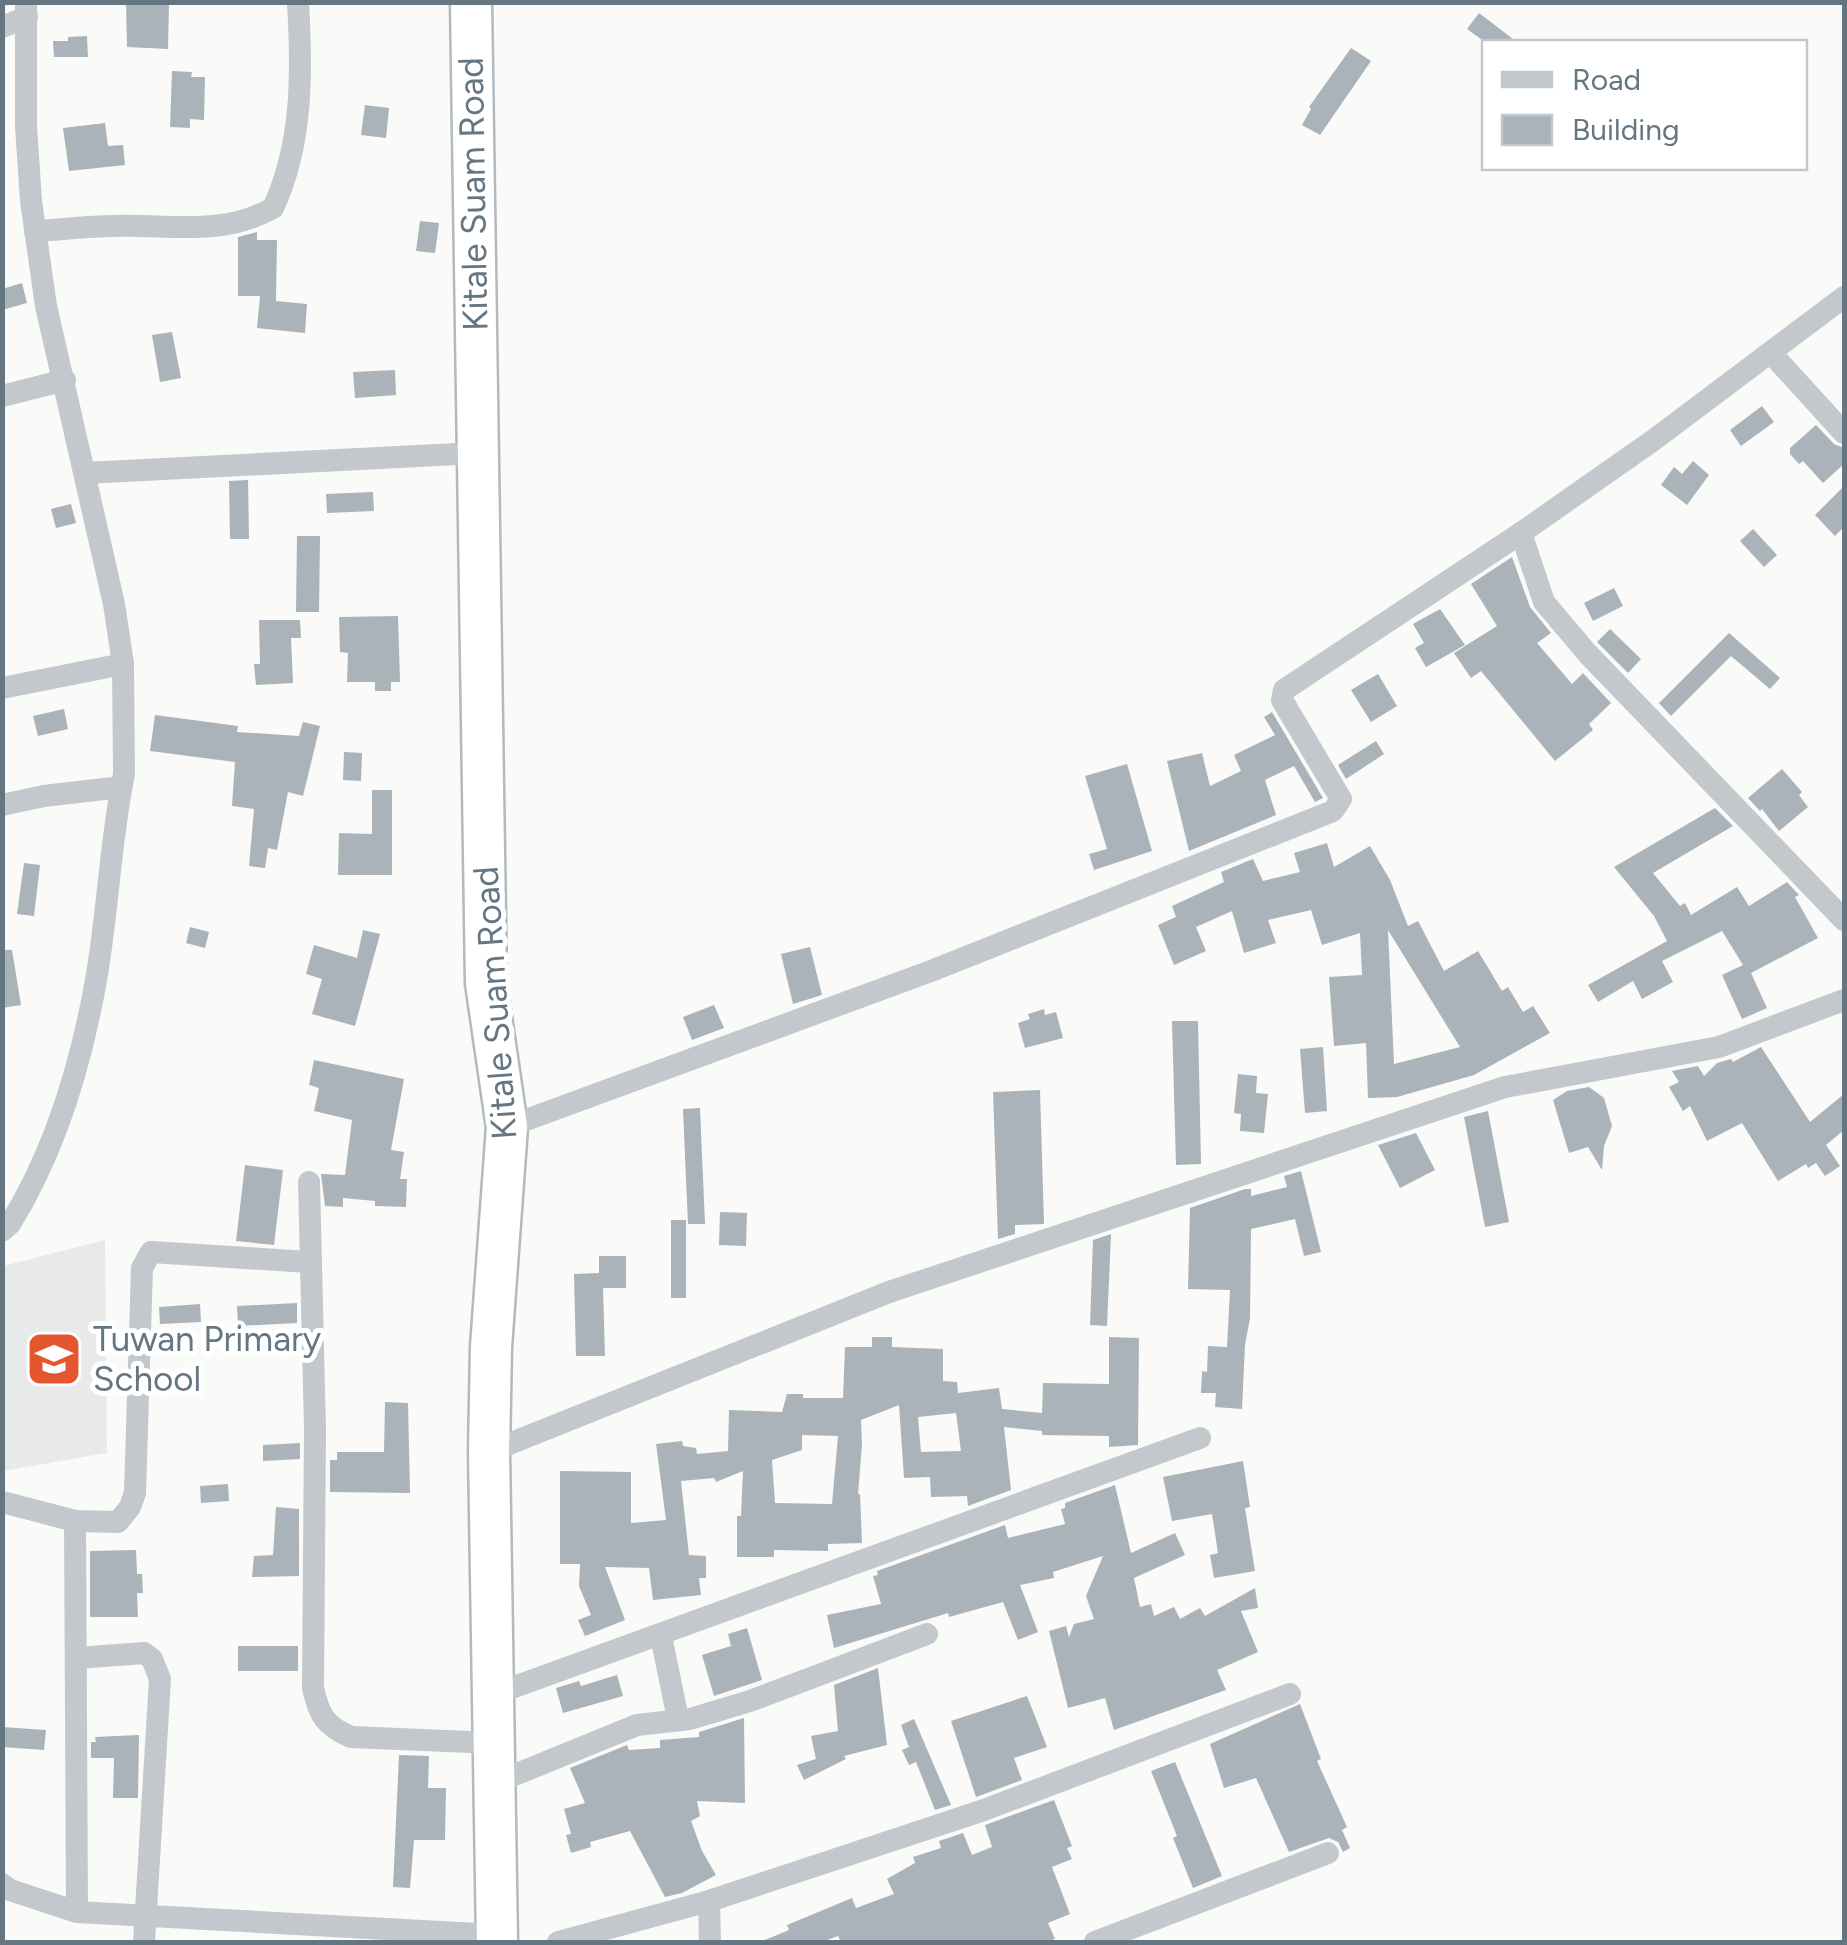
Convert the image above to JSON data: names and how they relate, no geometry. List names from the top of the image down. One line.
{"streets":{"highway":["Kitale Suam Road"]},"places":{"school or university":["Tuwan Primary School"]},"legend":["Road","Building"]}
